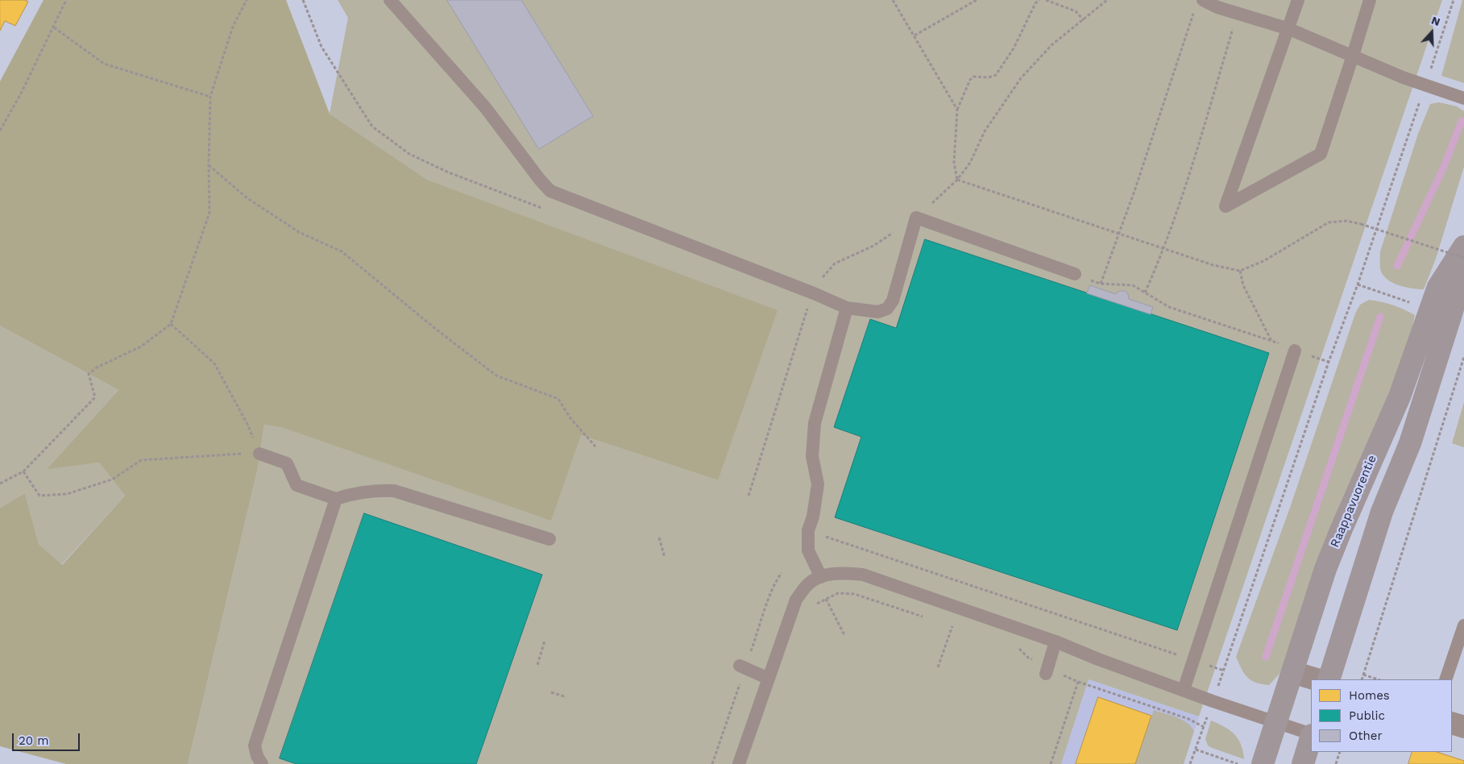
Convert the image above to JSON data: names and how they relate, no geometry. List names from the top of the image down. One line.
{"streets":{"main road":["Raappavuorentie"]},"legend":["Homes","Public","Other"],"scale_bar":"20 m","north":"top"}
